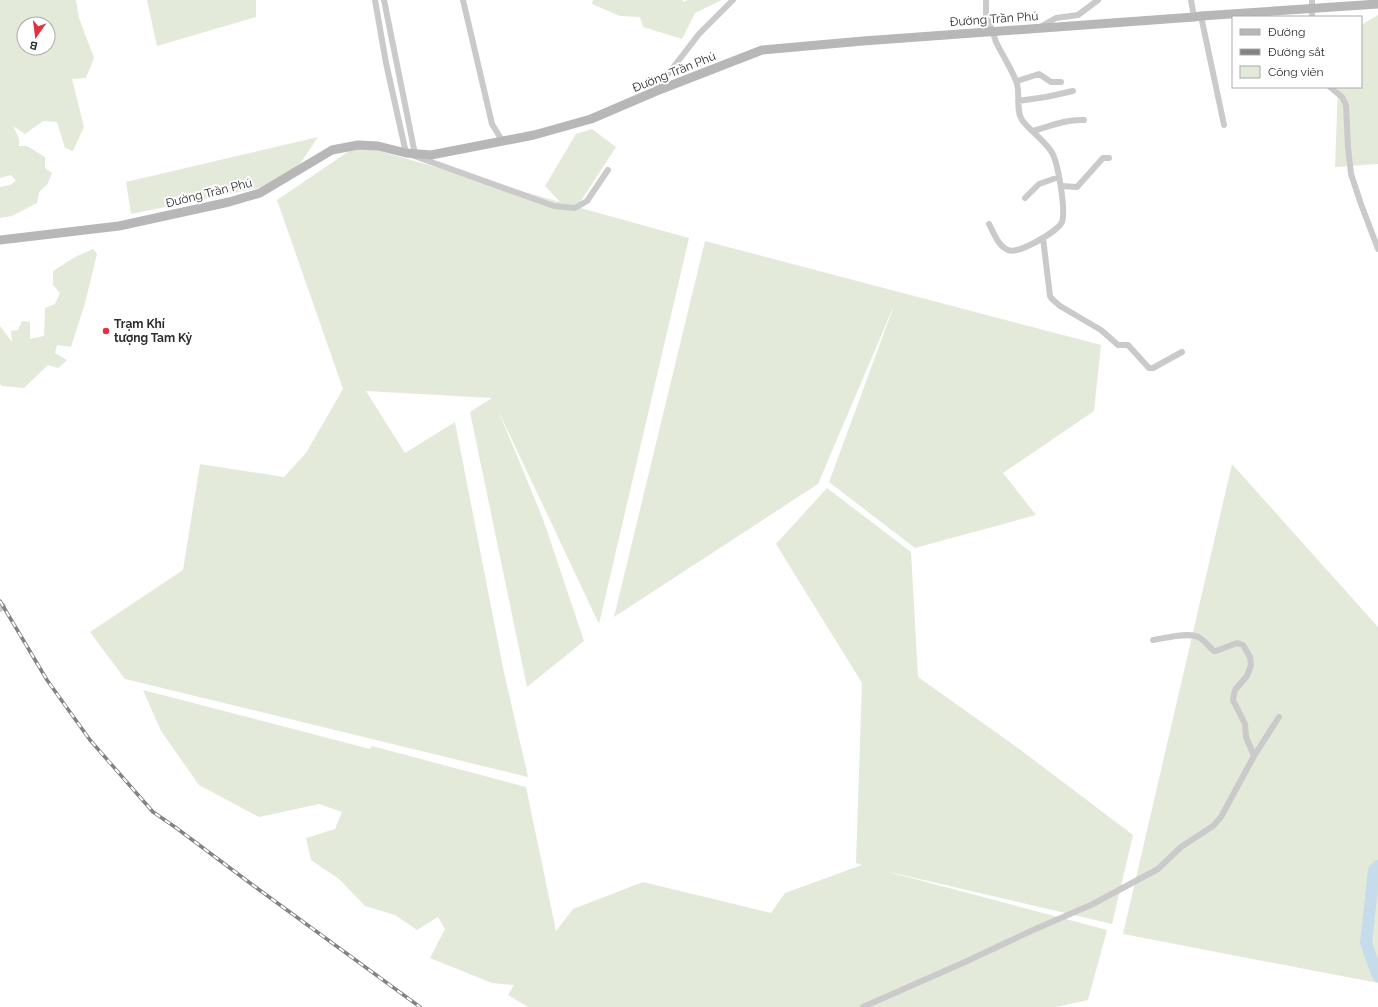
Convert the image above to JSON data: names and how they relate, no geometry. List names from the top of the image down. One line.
{"streets":{"main road":["Đường Trần Phú"]},"places":["Trạm Khí tượng Tam Kỳ"],"legend":["Đường","Đường sắt","Công viên"],"north":"bottom"}
